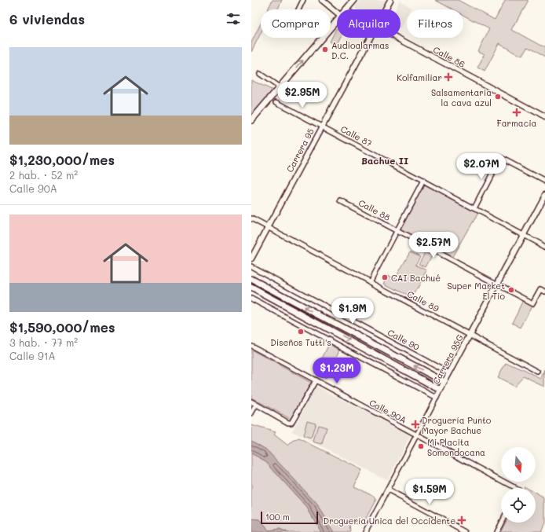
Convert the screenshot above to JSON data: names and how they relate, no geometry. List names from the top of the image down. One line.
{"streets":{"main road":["Carrera 95G"],"street":["Calle 86","Calle 87","Carrera 95","Calle 88","Calle 89","Calle 90","Calle 90A"]},"crossings":[["Calle 87","Carrera 95"],["Calle 87","Carrera 95G"],["Carrera 95","Calle 89"],["Calle 88","Carrera 95G"],["Calle 89","Carrera 95G"],["Calle 90","Carrera 95G"],["Carrera 95G","Calle 90A"]],"districts":["Bachue II"],"places":{"other":["Audioalarmas D.C.","Salsamentaria la cava azul","CAI Bachué","Super Market El Tio","Diseños Tutti's","Mi Placita Somondocana"],"health":["Kolfamiliar","Farmacia","Droguería Punto Mayor Bachue","Droguería Unica del Occidente"]},"scale_bar":"100 m","north":"bottom","page":{"heading":"6 viviendas","chip":["Comprar","Alquilar","Filtros"],"list":[{"name":"$1,230,000/mes","note":"2 hab. · 52 m² · Calle 90A"},{"name":"$1,590,000/mes","note":"3 hab. · 77 m² · Calle 91A"}],"price":["$2.95M","$2.07M","$2.57M","$1.9M","$1.23M","$1.59M"],"scale":"100 m"}}
